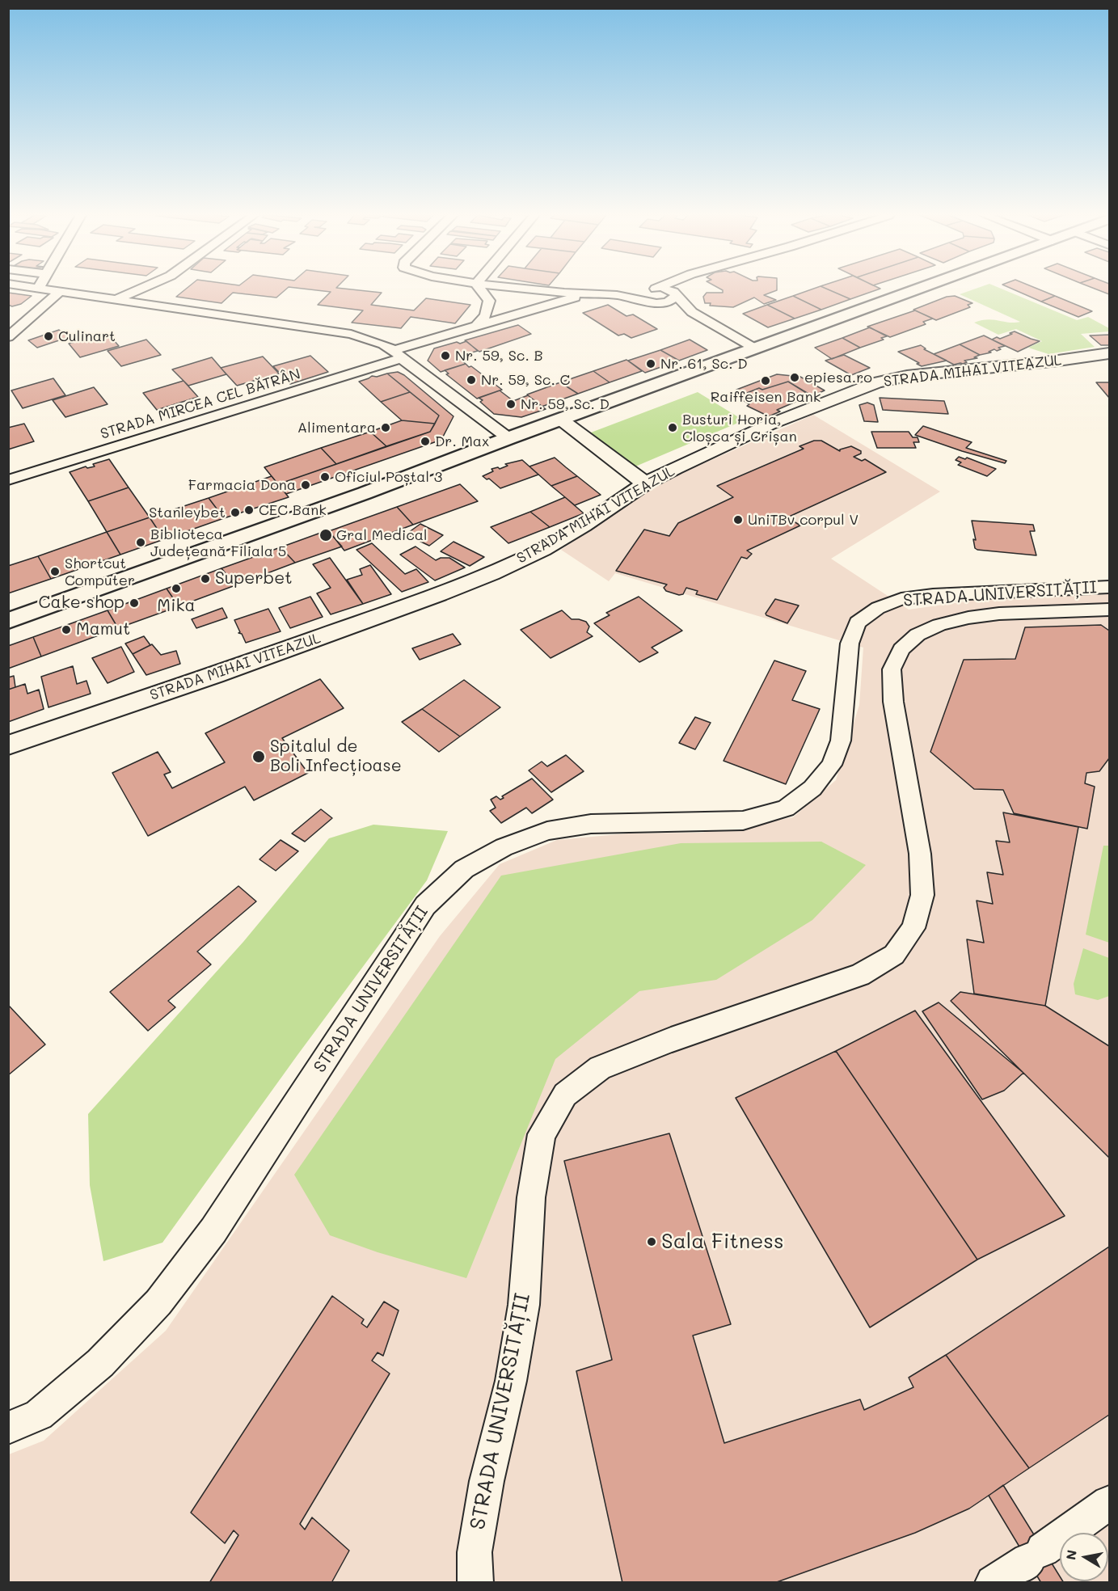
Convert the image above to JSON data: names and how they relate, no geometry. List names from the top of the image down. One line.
{"streets":{"street":["STRADA MIHAI VITEAZUL","STRADA MIRCEA CEL BĂTRÂN","STRADA UNIVERSITĂȚII"]},"places":["Culinart","Nr. 59, Sc. B","Nr. 61, Sc. D","epiesa.ro","Nr. 59, Sc. C","Raiffeisen Bank","Nr. 59, Sc. D","Alimentara","Busturi Horia, Cloșca și Crișan","Dr. Max","Oficiul Poștal 3","Farmacia Dona","CEC Bank","Stanleybet","UniTBv corpul V","Gral Medical","Biblioteca Județeană Filiala 5","Shortcut Computer","Superbet","Mika","Cake shop","Mamut","Spitalul de Boli Infecțioase","Sala Fitness"],"north":"left"}
